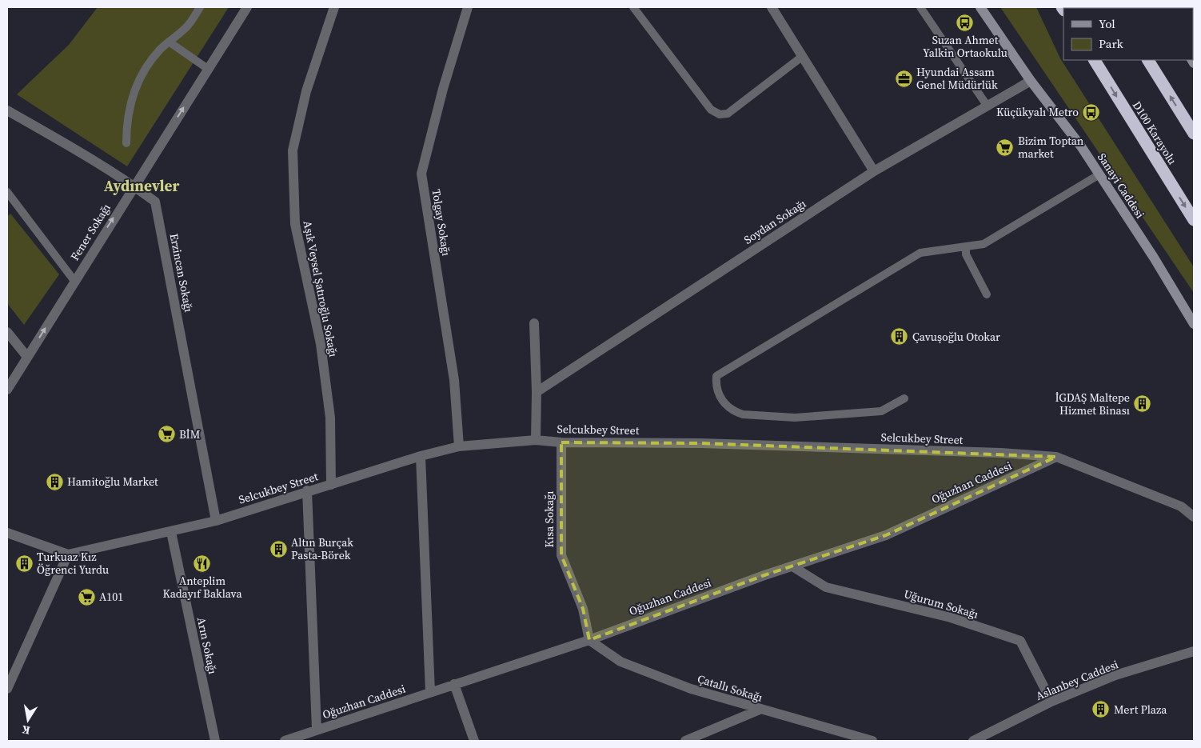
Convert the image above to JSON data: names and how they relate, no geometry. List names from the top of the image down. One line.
{"streets":{"highway":["D100 Karayolu"],"main road":["Sanayi Caddesi"],"street":["Soydan Sokağı","Tolgay Sokağı","Fener Sokağı","Erzincan Sokağı","Aşık Veysel Şatıroğlu Sokağı","Selcukbey Street","Oğuzhan Caddesi","Kısa Sokağı","Uğurum Sokağı","Arın Sokağı","Aslanbey Caddesi","Çatallı Sokağı"]},"crossings":[["Sanayi Caddesi","Soydan Sokağı"],["Tolgay Sokağı","Selcukbey Street"],["Fener Sokağı","Erzincan Sokağı"],["Erzincan Sokağı","Selcukbey Street"],["Aşık Veysel Şatıroğlu Sokağı","Selcukbey Street"],["Selcukbey Street","Oğuzhan Caddesi"],["Selcukbey Street","Kısa Sokağı"],["Selcukbey Street","Arın Sokağı"],["Oğuzhan Caddesi","Kısa Sokağı"],["Oğuzhan Caddesi","Uğurum Sokağı"],["Oğuzhan Caddesi","Çatallı Sokağı"],["Kısa Sokağı","Çatallı Sokağı"],["Uğurum Sokağı","Aslanbey Caddesi"]],"one_way":["Fener Sokağı"],"districts":["Aydınevler"],"places":{"bus stop":["Suzan Ahmet Yalkin Ortaokulu","Küçükyalı Metro"],"office":["Hyundai Assam Genel Müdürlük"],"supermarket":["Bizim Toptan market","BİM","A101"],"building":["Çavuşoğlu Otokar","İGDAŞ Maltepe Hizmet Binası","Hamitoğlu Market","Altın Burçak Pasta-Börek","Turkuaz Kız Öğrenci Yurdu","Mert Plaza"],"restaurant":["Anteplim Kadayıf Baklava"]},"legend":["Yol","Park"],"north":"bottom"}
